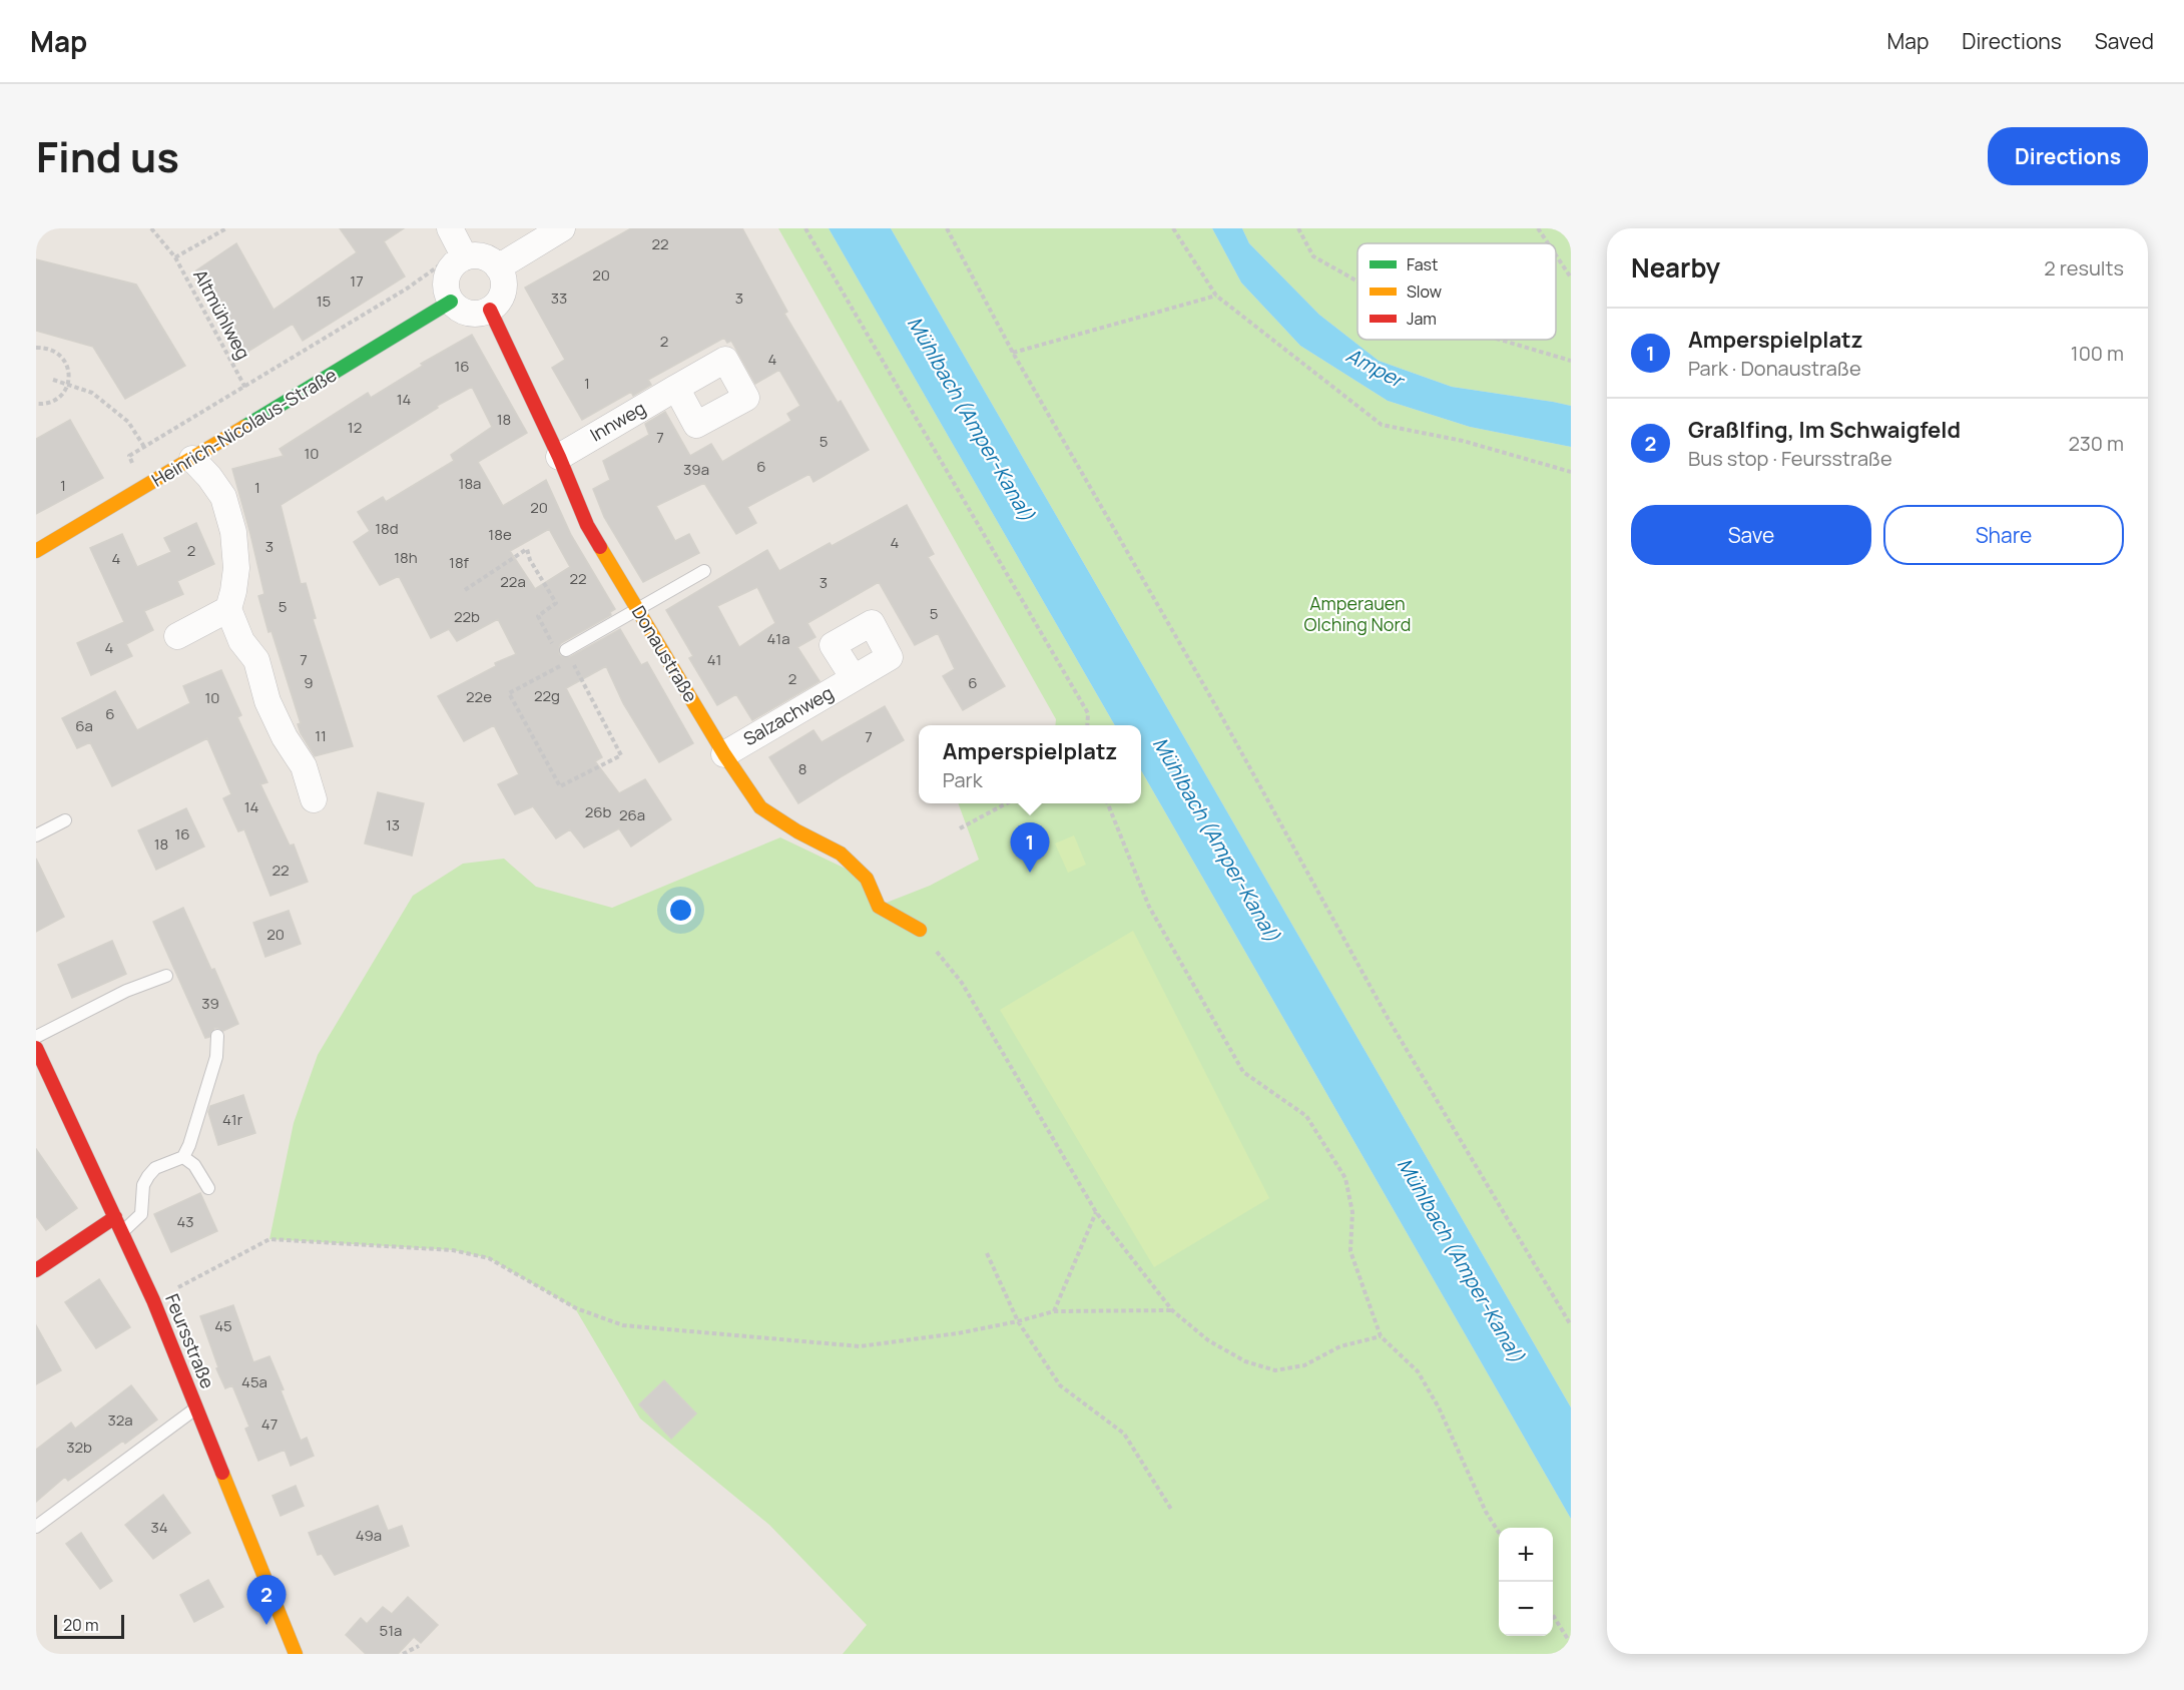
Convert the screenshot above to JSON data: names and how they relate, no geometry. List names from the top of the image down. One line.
{"streets":{"street":["Innweg","Heinrich-Nicolaus-Straße","Donaustraße","Salzachweg","Feursstraße"],"path":["Altmühlweg"]},"crossings":[["Altmühlweg","Heinrich-Nicolaus-Straße"],["Innweg","Donaustraße"],["Heinrich-Nicolaus-Straße","Donaustraße"],["Donaustraße","Salzachweg"]],"water":["Amper","Mühlbach (Amper-Kanal)"],"parks":["Amperauen Olching Nord"],"house_numbers":["22","20","17","33","3","15","2","4","16","1","14","18","12","7","5","10","6","39a","18a","1","1","20","18d","18e","4","3","2","18h","4","18f","22","22a","3","5","5","22b","41a","4","7","41","2","9","6","22g","22e","10","6","6a","11","7","8","14","26b","26a","13","16","18","22","20","39","41r","43","45","45a","32a","47","32b","34","49a","51a"],"legend":["Fast","Slow","Jam"],"scale_bar":"20 m","page":{"header":"Map","nav":["Map","Directions","Saved"],"title":"Find us","buttons":["Directions",["Save","Share"]],"heading":["Nearby","2 results"],"list":[{"mark":"1","name":"Amperspielplatz","note":"Park · Donaustraße","value":"100 m"},{"mark":"2","name":"Graßlfing, Im Schwaigfeld","note":"Bus stop · Feursstraße","value":"230 m"}],"popup":["Amperspielplatz","Park"],"pins":["1","2"],"map_buttons":["+","−"],"scale":"20 m"}}
